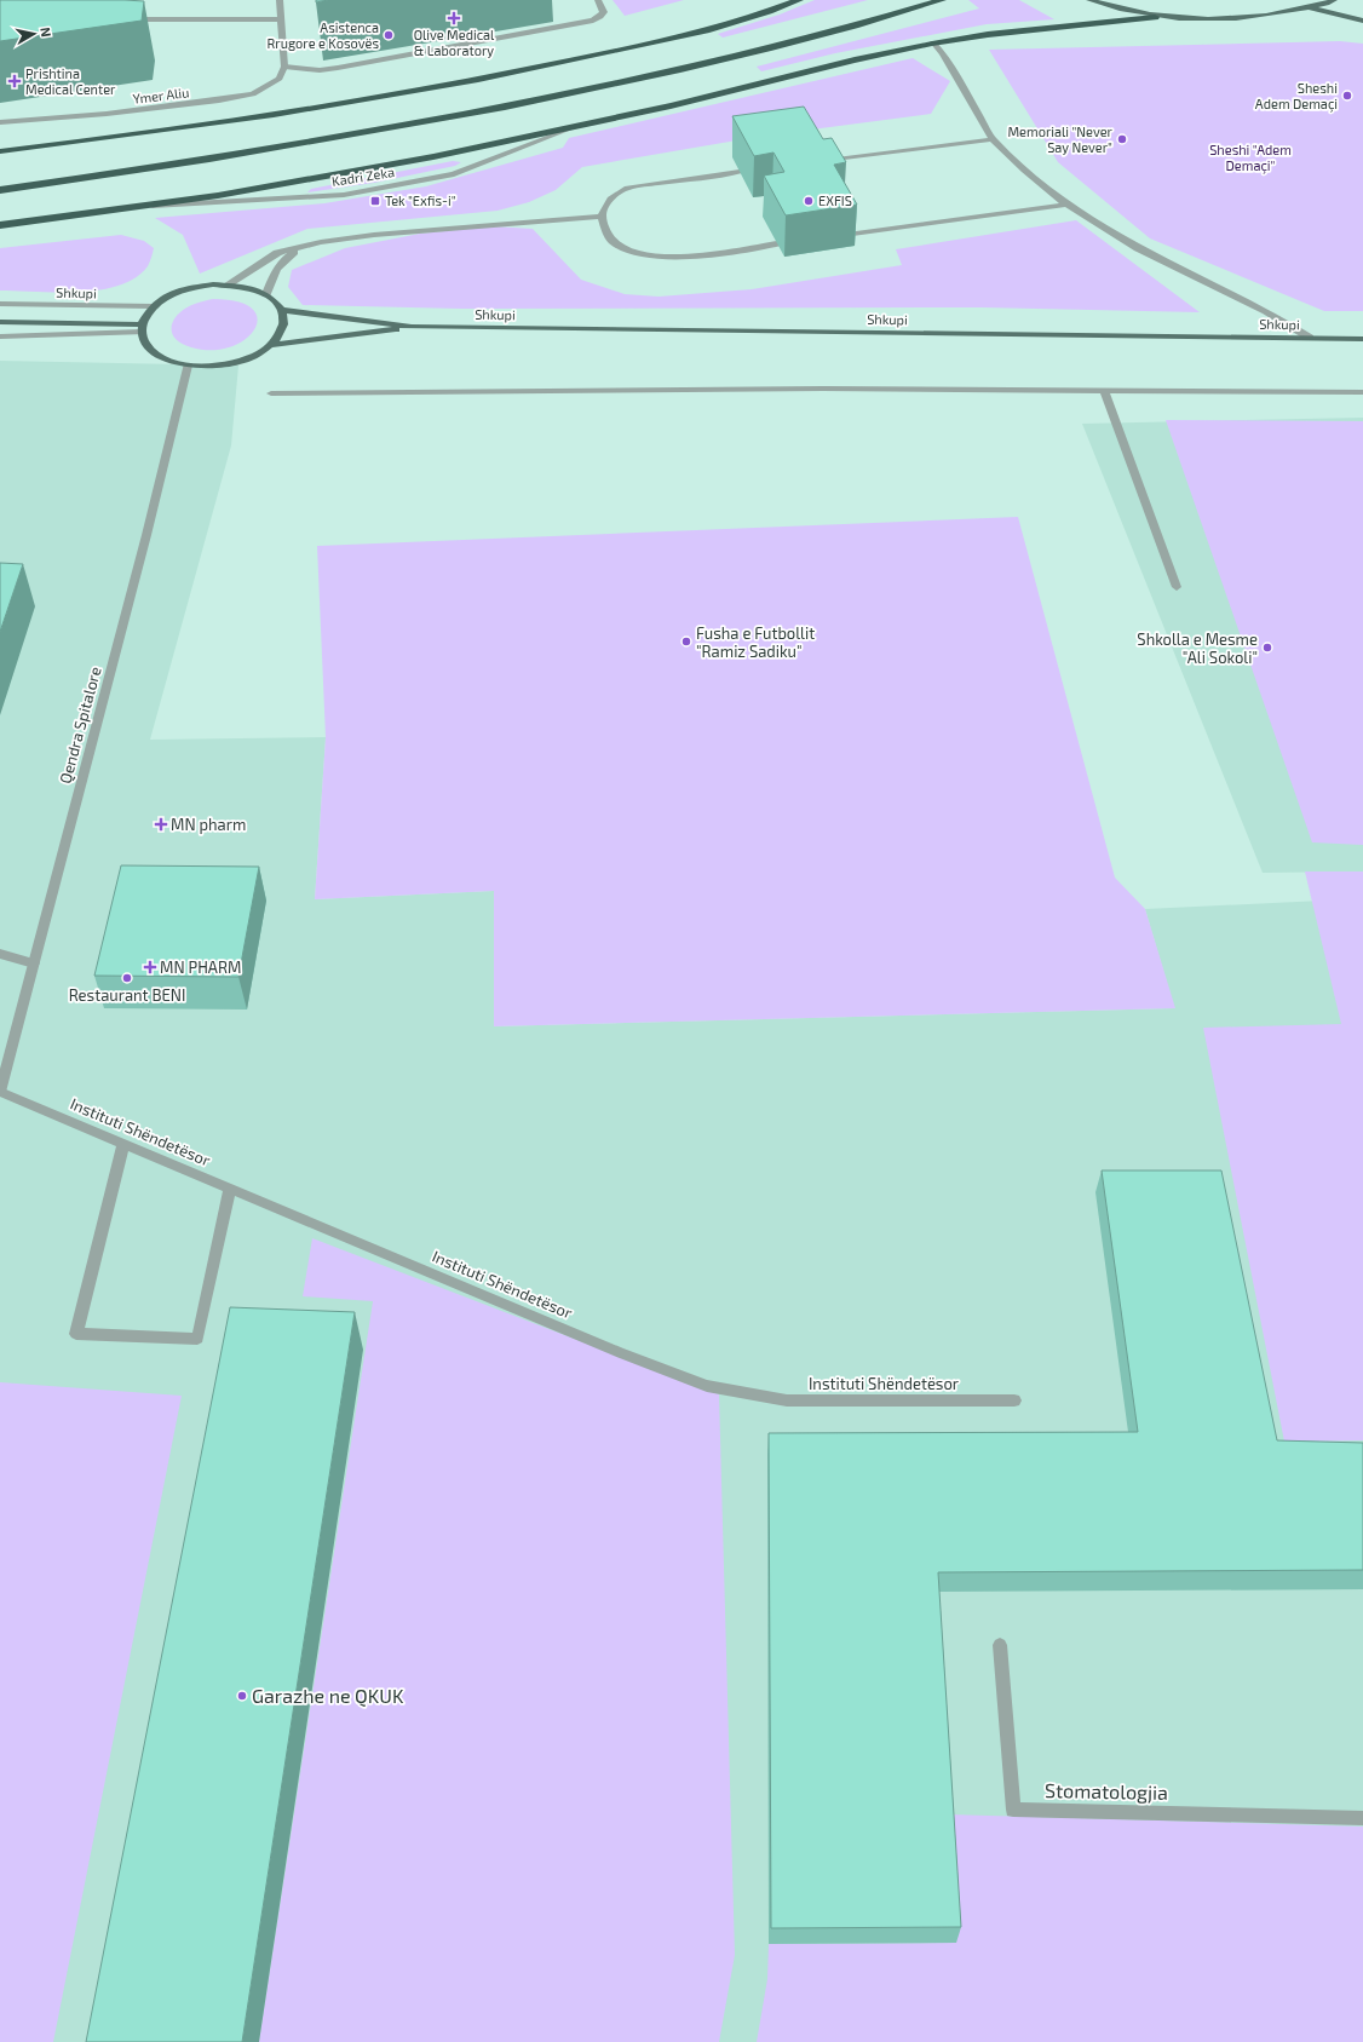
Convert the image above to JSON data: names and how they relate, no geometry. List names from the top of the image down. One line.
{"streets":{"main road":["Shkupi"],"street":["Ymer Aliu","Kadri Zeka","Qendra Spitalore","Instituti Shëndetësor","Stomatologjia"]},"crossings":[["Shkupi","Qendra Spitalore"],["Qendra Spitalore","Instituti Shëndetësor"]],"parks":["Sheshi \"Adem Demaçi\""],"places":{"health":["Olive Medical & Laboratory","Prishtina Medical Center","MN pharm","MN PHARM"],"other":["Asistenca Rrugore e Kosovës","Sheshi Adem Demaçi","Memoriali \"Never Say Never\"","EXFIS","Fusha e Futbollit \"Ramiz Sadiku\"","Shkolla e Mesme \"Ali Sokoli\"","Restaurant BENI","Garazhe ne QKUK"],"transit":["Tek \"Exfis-i\""]},"north":"right"}
